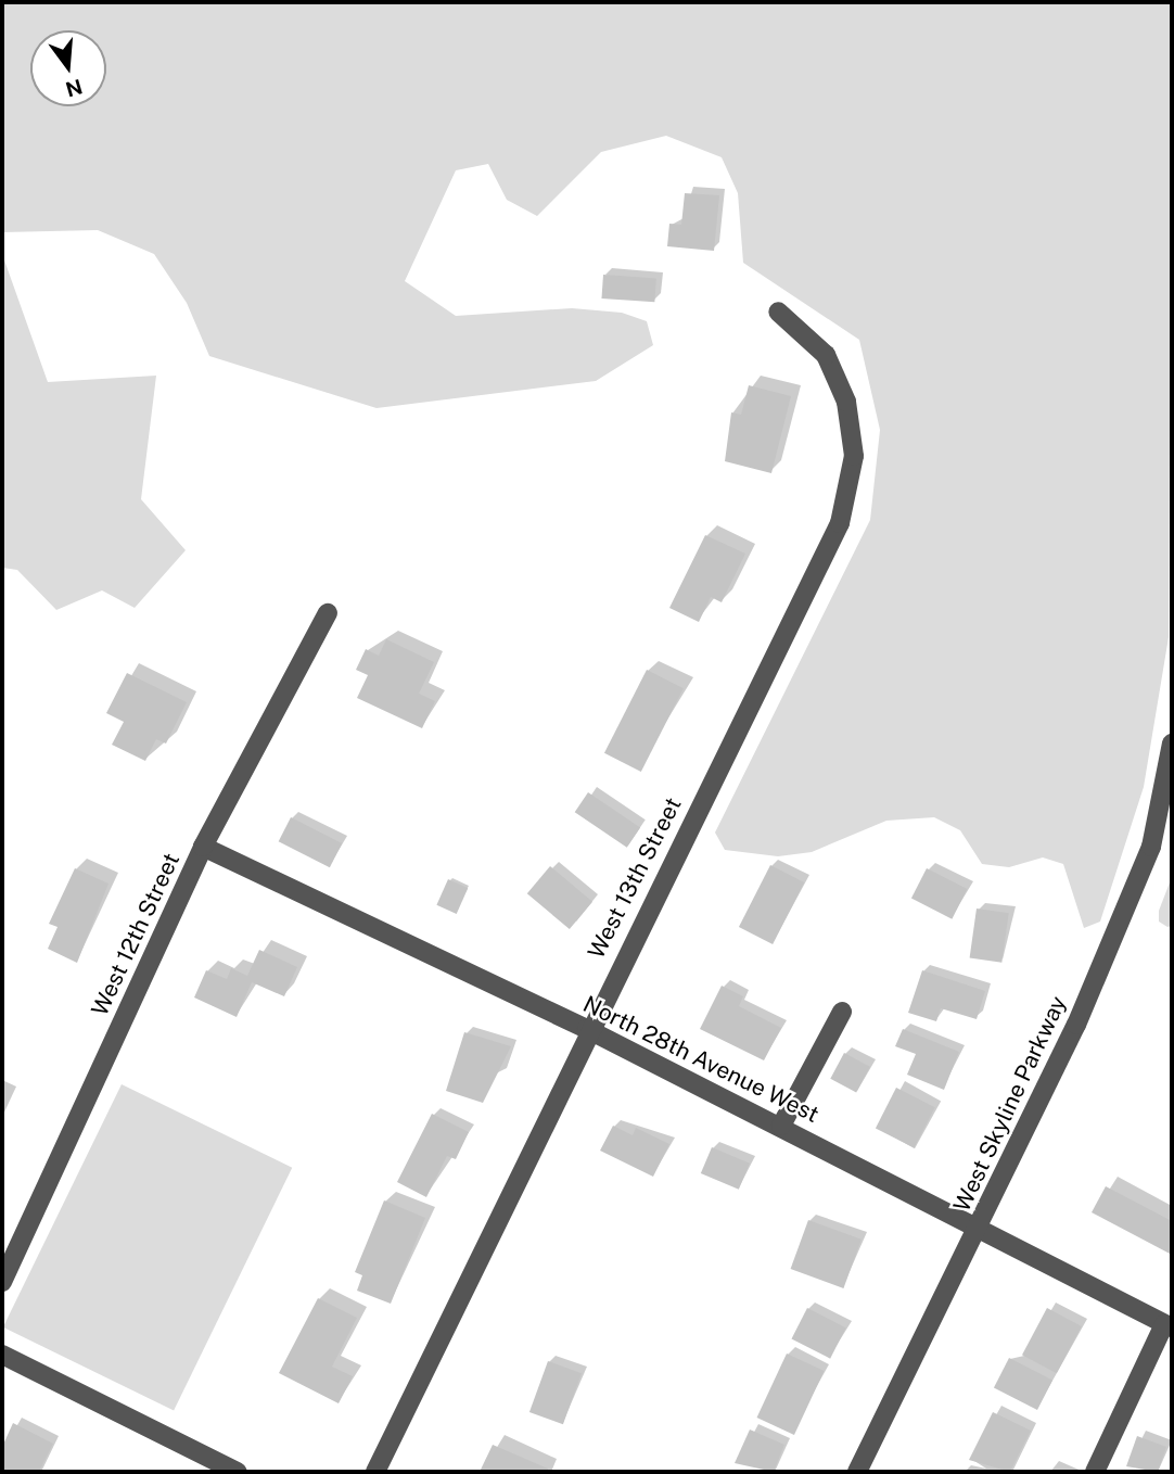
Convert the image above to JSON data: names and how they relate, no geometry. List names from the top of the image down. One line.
{"streets":{"street":["West 13th Street","West 12th Street","North 28th Avenue West","West Skyline Parkway"]},"crossings":[["West 13th Street","North 28th Avenue West"],["West 12th Street","North 28th Avenue West"],["North 28th Avenue West","West Skyline Parkway"]],"north":"bottom"}
